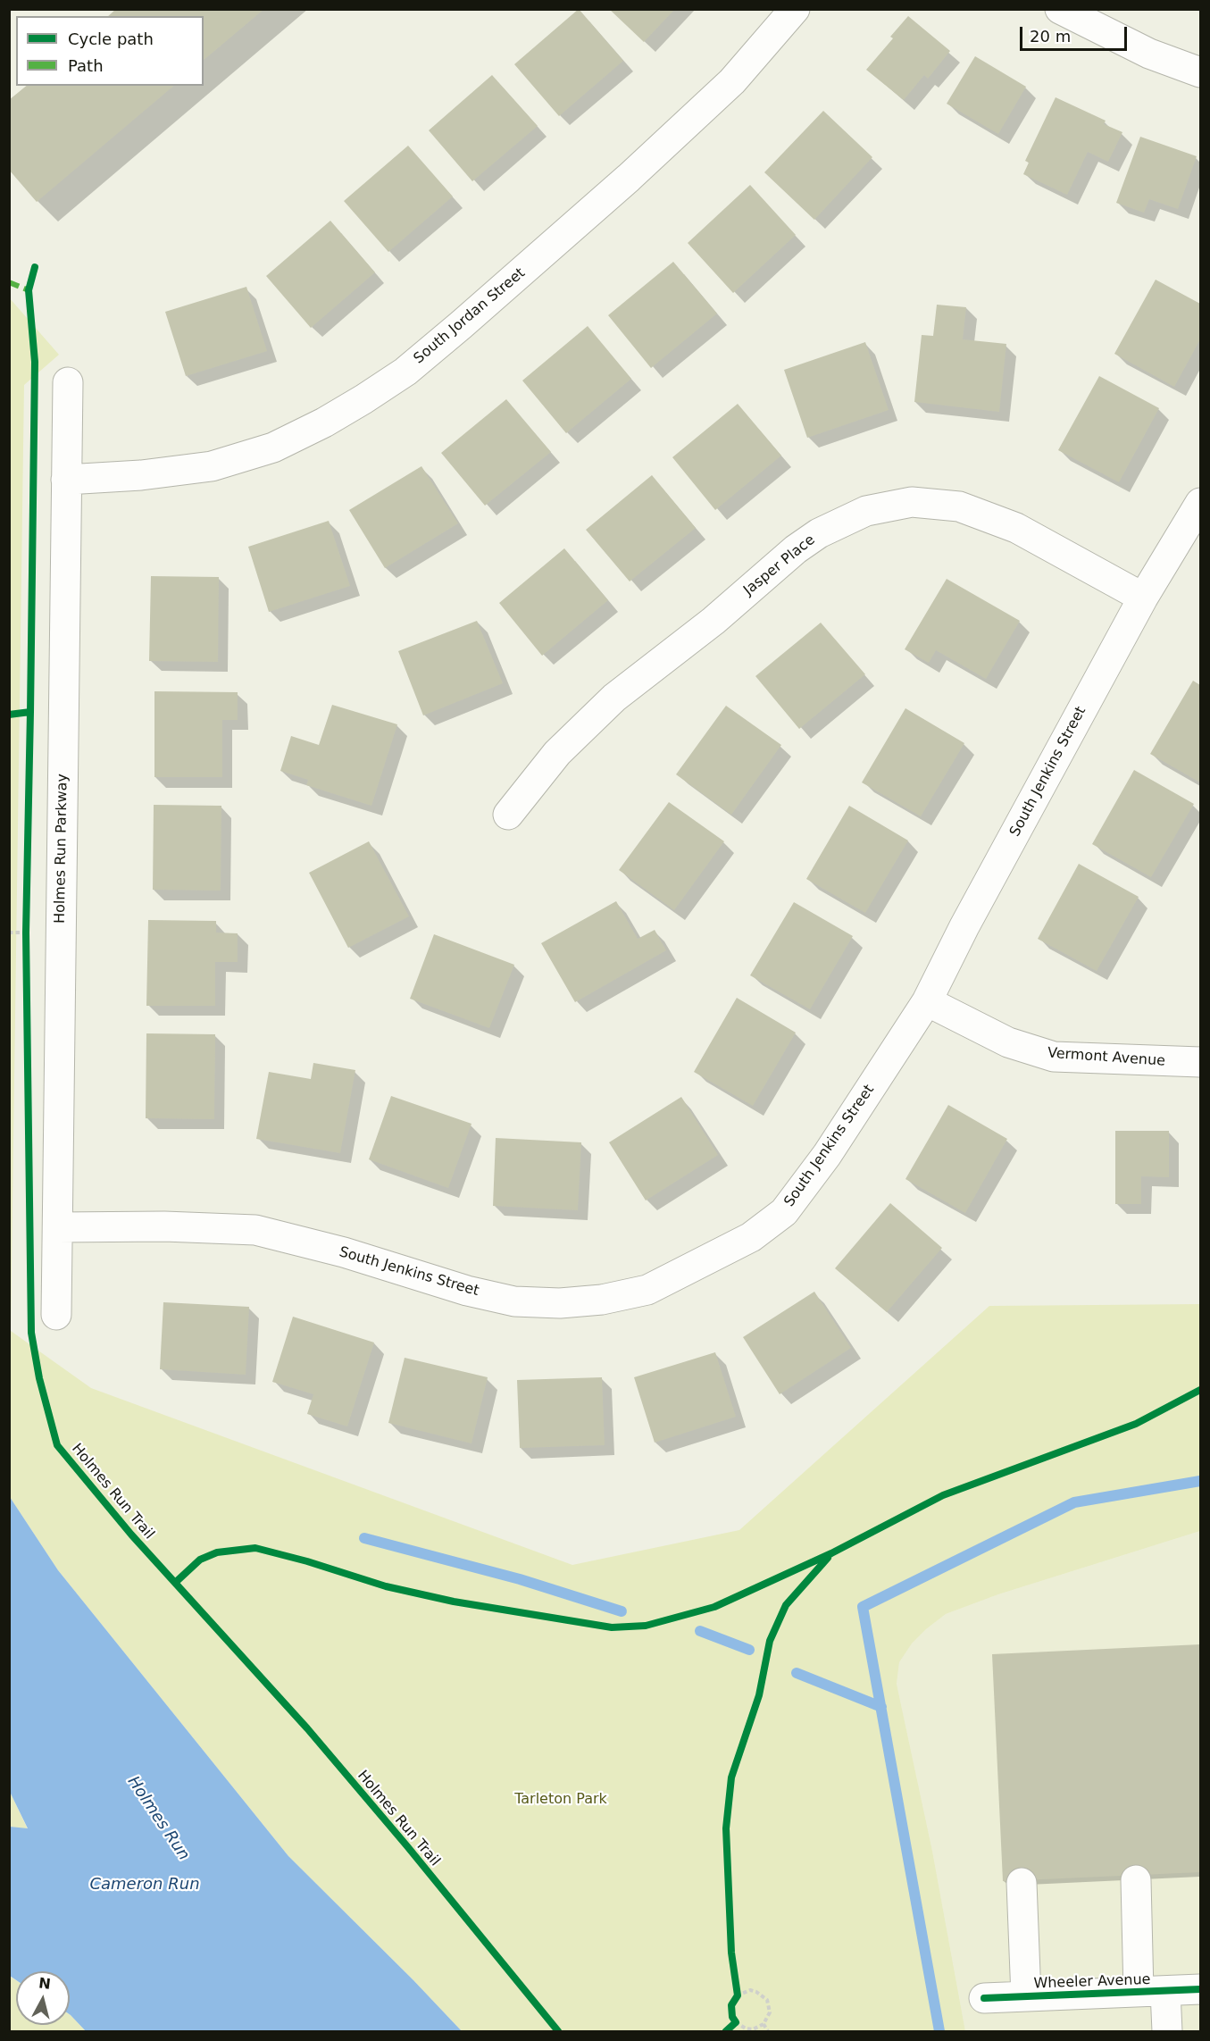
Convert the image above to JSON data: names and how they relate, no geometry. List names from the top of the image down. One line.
{"streets":{"street":["South Jordan Street","Jasper Place","South Jenkins Street","Holmes Run Parkway","Vermont Avenue","Wheeler Avenue"],"cycle path":["Holmes Run Trail"]},"crossings":[["South Jordan Street","Holmes Run Parkway"],["Jasper Place","South Jenkins Street"],["South Jenkins Street","Holmes Run Parkway"],["South Jenkins Street","Vermont Avenue"]],"water":["Holmes Run","Cameron Run"],"parks":["Tarleton Park"],"legend":["Cycle path","Path"],"scale_bar":"20 m","north":"top"}
